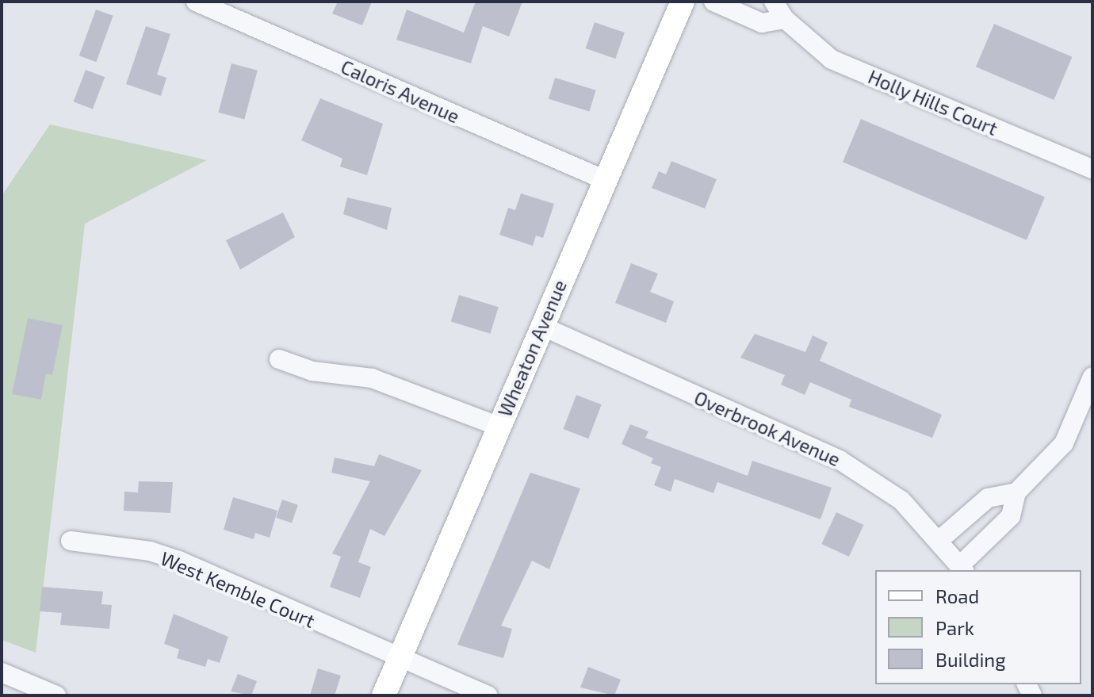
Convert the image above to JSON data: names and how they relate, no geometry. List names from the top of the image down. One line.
{"streets":{"main road":["Wheaton Avenue"],"street":["Caloris Avenue","Holly Hills Court","Overbrook Avenue","West Kemble Court"]},"crossings":[["Caloris Avenue","Wheaton Avenue"],["Wheaton Avenue","Overbrook Avenue"],["Wheaton Avenue","West Kemble Court"]],"legend":["Road","Park","Building"]}
